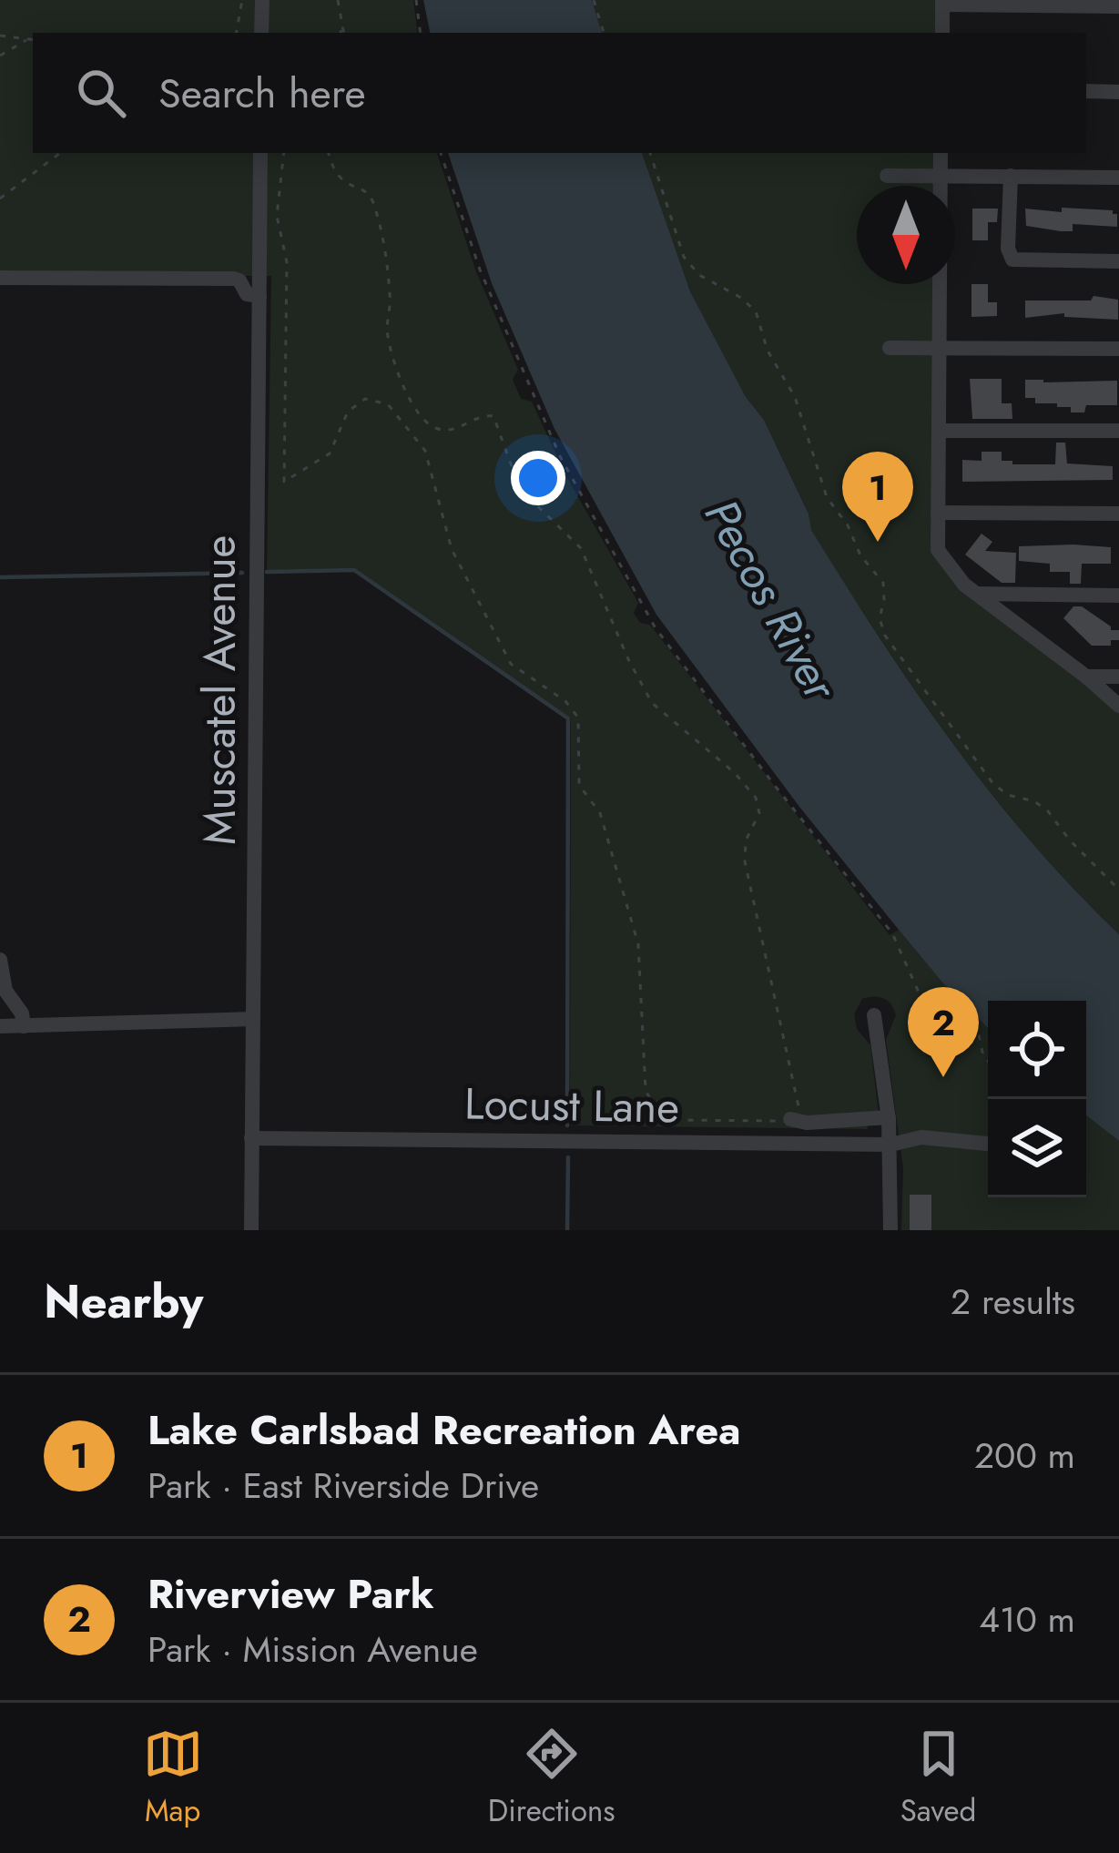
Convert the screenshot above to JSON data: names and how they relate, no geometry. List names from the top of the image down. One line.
{"streets":{"street":["Muscatel Avenue","Locust Lane"]},"crossings":[["Muscatel Avenue","Locust Lane"]],"water":["Pecos River"],"north":"bottom","page":{"search":"Search here","pins":["1","2"],"heading":["Nearby","2 results"],"list":[{"mark":"1","name":"Lake Carlsbad Recreation Area","note":"Park · East Riverside Drive","value":"200 m"},{"mark":"2","name":"Riverview Park","note":"Park · Mission Avenue","value":"410 m"}],"nav":["Map","Directions","Saved"]}}
